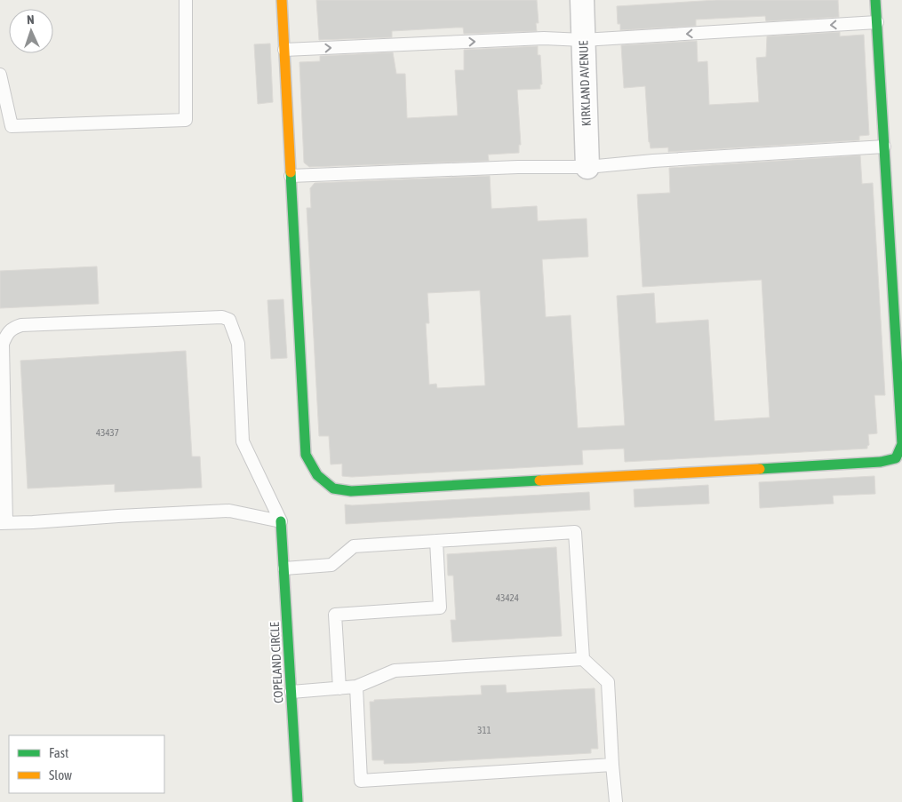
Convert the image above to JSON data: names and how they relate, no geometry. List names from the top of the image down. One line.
{"streets":{"street":["KIRKLAND AVENUE","COPELAND CIRCLE"]},"house_numbers":["43437","43424","311"],"legend":["Fast","Slow"],"north":"top"}
